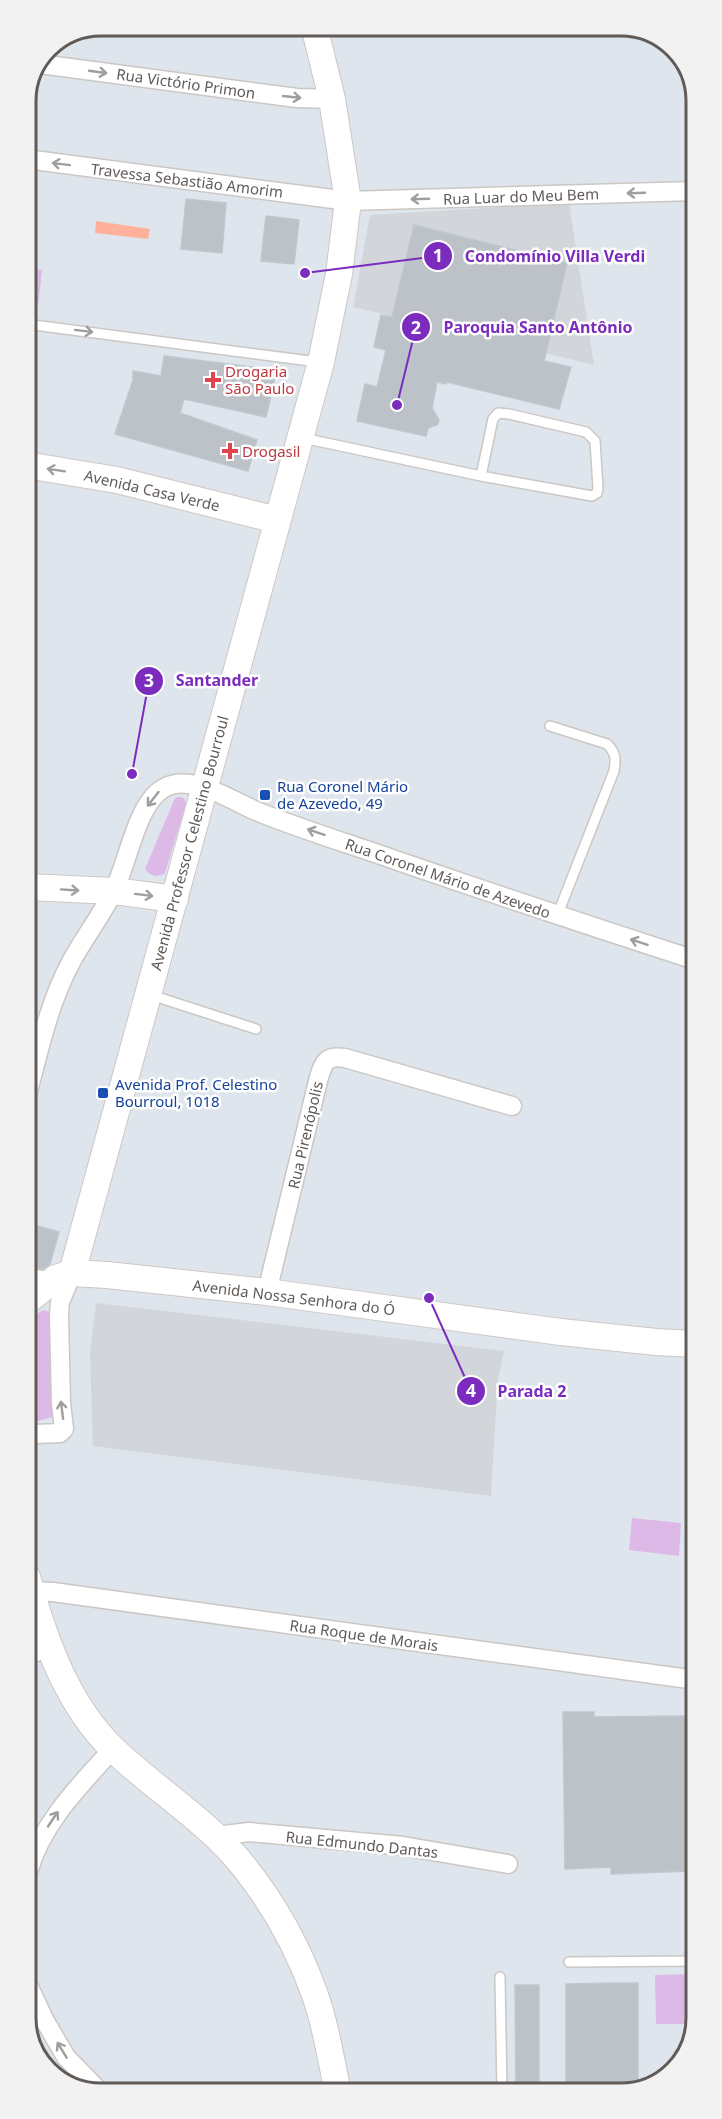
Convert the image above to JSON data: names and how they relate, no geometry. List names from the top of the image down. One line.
{"streets":{"main road":["Avenida Casa Verde","Avenida Professor Celestino Bourroul","Avenida Nossa Senhora do Ó"],"street":["Rua Victório Primon","Travessa Sebastião Amorim","Rua Luar do Meu Bem","Rua Coronel Mário de Azevedo","Rua Pirenópolis","Rua Roque de Morais","Rua Edmundo Dantas"]},"crossings":[["Rua Victório Primon","Avenida Professor Celestino Bourroul"],["Travessa Sebastião Amorim","Rua Luar do Meu Bem"],["Travessa Sebastião Amorim","Avenida Professor Celestino Bourroul"],["Rua Luar do Meu Bem","Avenida Professor Celestino Bourroul"],["Avenida Casa Verde","Avenida Professor Celestino Bourroul"],["Avenida Professor Celestino Bourroul","Rua Coronel Mário de Azevedo"],["Avenida Professor Celestino Bourroul","Avenida Nossa Senhora do Ó"],["Rua Pirenópolis","Avenida Nossa Senhora do Ó"]],"one_way":["Rua Victório Primon","Travessa Sebastião Amorim","Rua Luar do Meu Bem","Avenida Casa Verde","Rua Coronel Mário de Azevedo"],"places":{"other":["Condomínio Villa Verdi","Paroquia Santo Antônio","Santander","Parada 2"],"health":["Drogaria São Paulo","Drogasil"],"transit":["Rua Coronel Mário de Azevedo, 49","Avenida Prof. Celestino Bourroul, 1018"]}}
